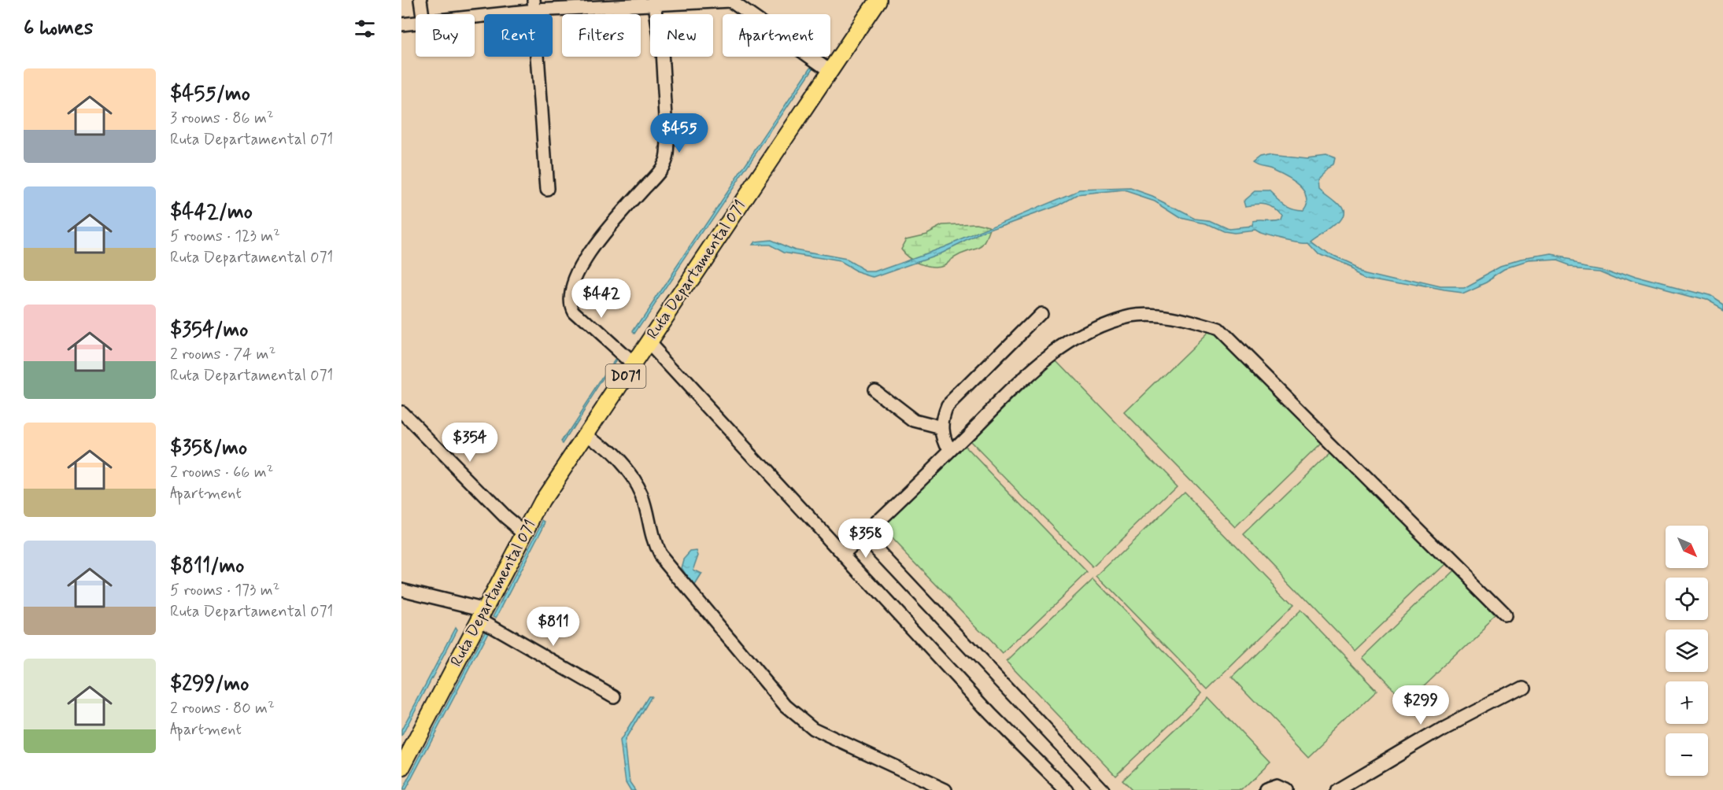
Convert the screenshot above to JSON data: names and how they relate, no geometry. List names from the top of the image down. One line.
{"streets":{"main road":["Ruta Departamental 071","D071"]},"north":"bottom right","page":{"heading":"6 homes","chip":["Buy","Rent","Filters","New","Apartment"],"list":[{"name":"$455/mo","note":"3 rooms · 86 m² · Ruta Departamental 071"},{"name":"$442/mo","note":"5 rooms · 123 m² · Ruta Departamental 071"},{"name":"$354/mo","note":"2 rooms · 74 m² · Ruta Departamental 071"},{"name":"$358/mo","note":"2 rooms · 66 m² · Apartment"},{"name":"$811/mo","note":"5 rooms · 173 m² · Ruta Departamental 071"},{"name":"$299/mo","note":"2 rooms · 80 m² · Apartment"}],"price":["$455","$442","$354","$358","$811","$299"],"map_buttons":["+","−"]}}
